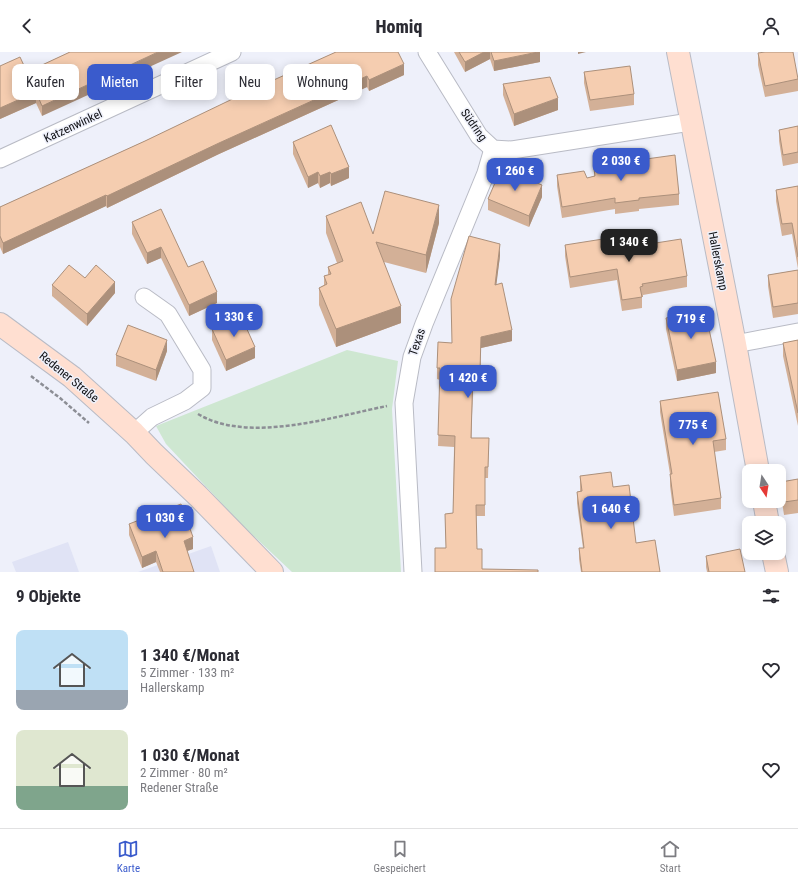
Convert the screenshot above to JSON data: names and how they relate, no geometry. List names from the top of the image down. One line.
{"streets":{"street":["Südring","Katzenwinkel","Hallerskamp","Texas","Redener Straße"]},"crossings":[["Südring","Hallerskamp"],["Südring","Texas"]],"north":"bottom","page":{"header":"Homiq","chip":["Kaufen","Mieten","Filter","Neu","Wohnung"],"price":["2 030 €","1 260 €","1 340 €","1 330 €","719 €","1 420 €","775 €","1 640 €","1 030 €"],"heading":"9 Objekte","list":[{"name":"1 340 €/Monat","note":"5 Zimmer · 133 m² · Hallerskamp"},{"name":"1 030 €/Monat","note":"2 Zimmer · 80 m² · Redener Straße"}],"tabs":["Karte","Gespeichert","Start"]}}
